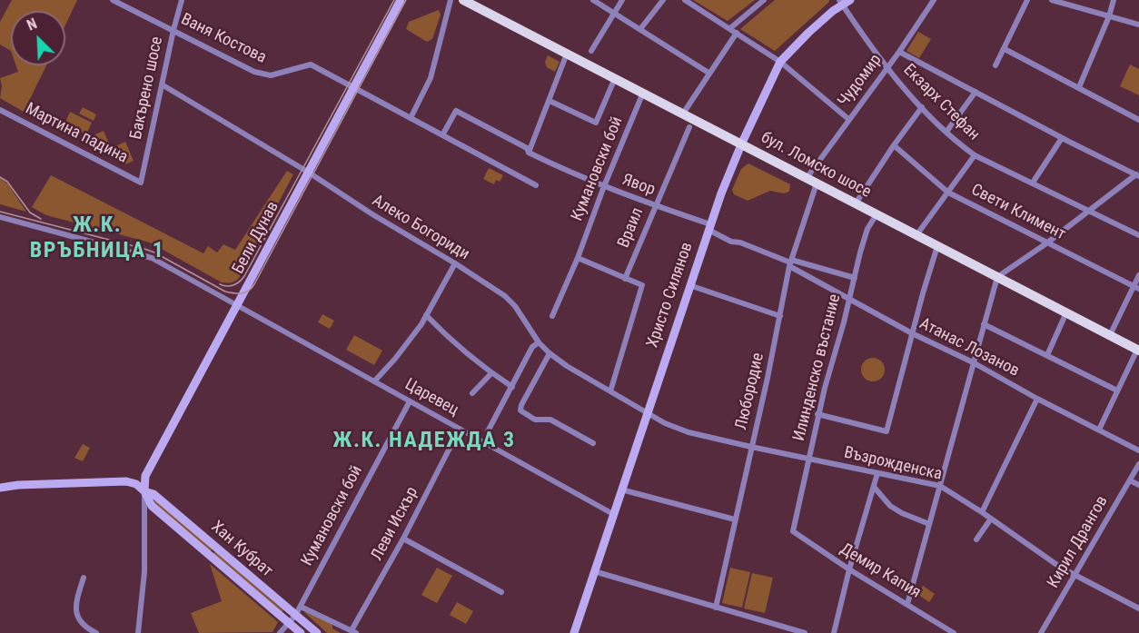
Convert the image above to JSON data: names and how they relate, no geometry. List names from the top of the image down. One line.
{"streets":{"main road":["бул. Ломско шосе"],"street":["Ваня Костова","Чудомир","Бакърено шосе","Екзарх Стефан","Мартина падина","Кумановски бой","Явор","Свети Климент","Алеко Богориди","Враил","Бели Дунав","Христо Силянов","Атанас Лозанов","Илинденско въстание","Любородие","Царевец","Възрожденска","Леви Искър","Кирил Дрангов","Хан Кубрат","Демир Капия"]},"crossings":[["Ваня Костова","Бакърено шосе"],["Ваня Костова","Явор"],["Ваня Костова","Бели Дунав"],["Чудомир","Екзарх Стефан"],["Чудомир","бул. Ломско шосе"],["Бакърено шосе","Мартина падина"],["Бакърено шосе","Алеко Богориди"],["Екзарх Стефан","Христо Силянов"],["бул. Ломско шосе","Кумановски бой"],["бул. Ломско шосе","Христо Силянов"],["бул. Ломско шосе","Илинденско въстание"],["бул. Ломско шосе","Любородие"],["Кумановски бой","Явор"],["Кумановски бой","Царевец"],["Кумановски бой","Хан Кубрат"],["Явор","Враил"],["Явор","Христо Силянов"],["Явор","Атанас Лозанов"],["Явор","Любородие"],["Алеко Богориди","Бели Дунав"],["Алеко Богориди","Христо Силянов"],["Алеко Богориди","Възрожденска"],["Бели Дунав","Царевец"],["Бели Дунав","Хан Кубрат"],["Христо Силянов","Царевец"],["Христо Силянов","Възрожденска"],["Атанас Лозанов","Илинденско въстание"],["Атанас Лозанов","Любородие"],["Илинденско въстание","Възрожденска"],["Илинденско въстание","Демир Капия"],["Любородие","Възрожденска"],["Царевец","Леви Искър"],["Възрожденска","Кирил Дрангов"]],"districts":["Ж.К. ВРЪБНИЦА 1","Ж.К. НАДЕЖДА 3"],"north":"top left"}
